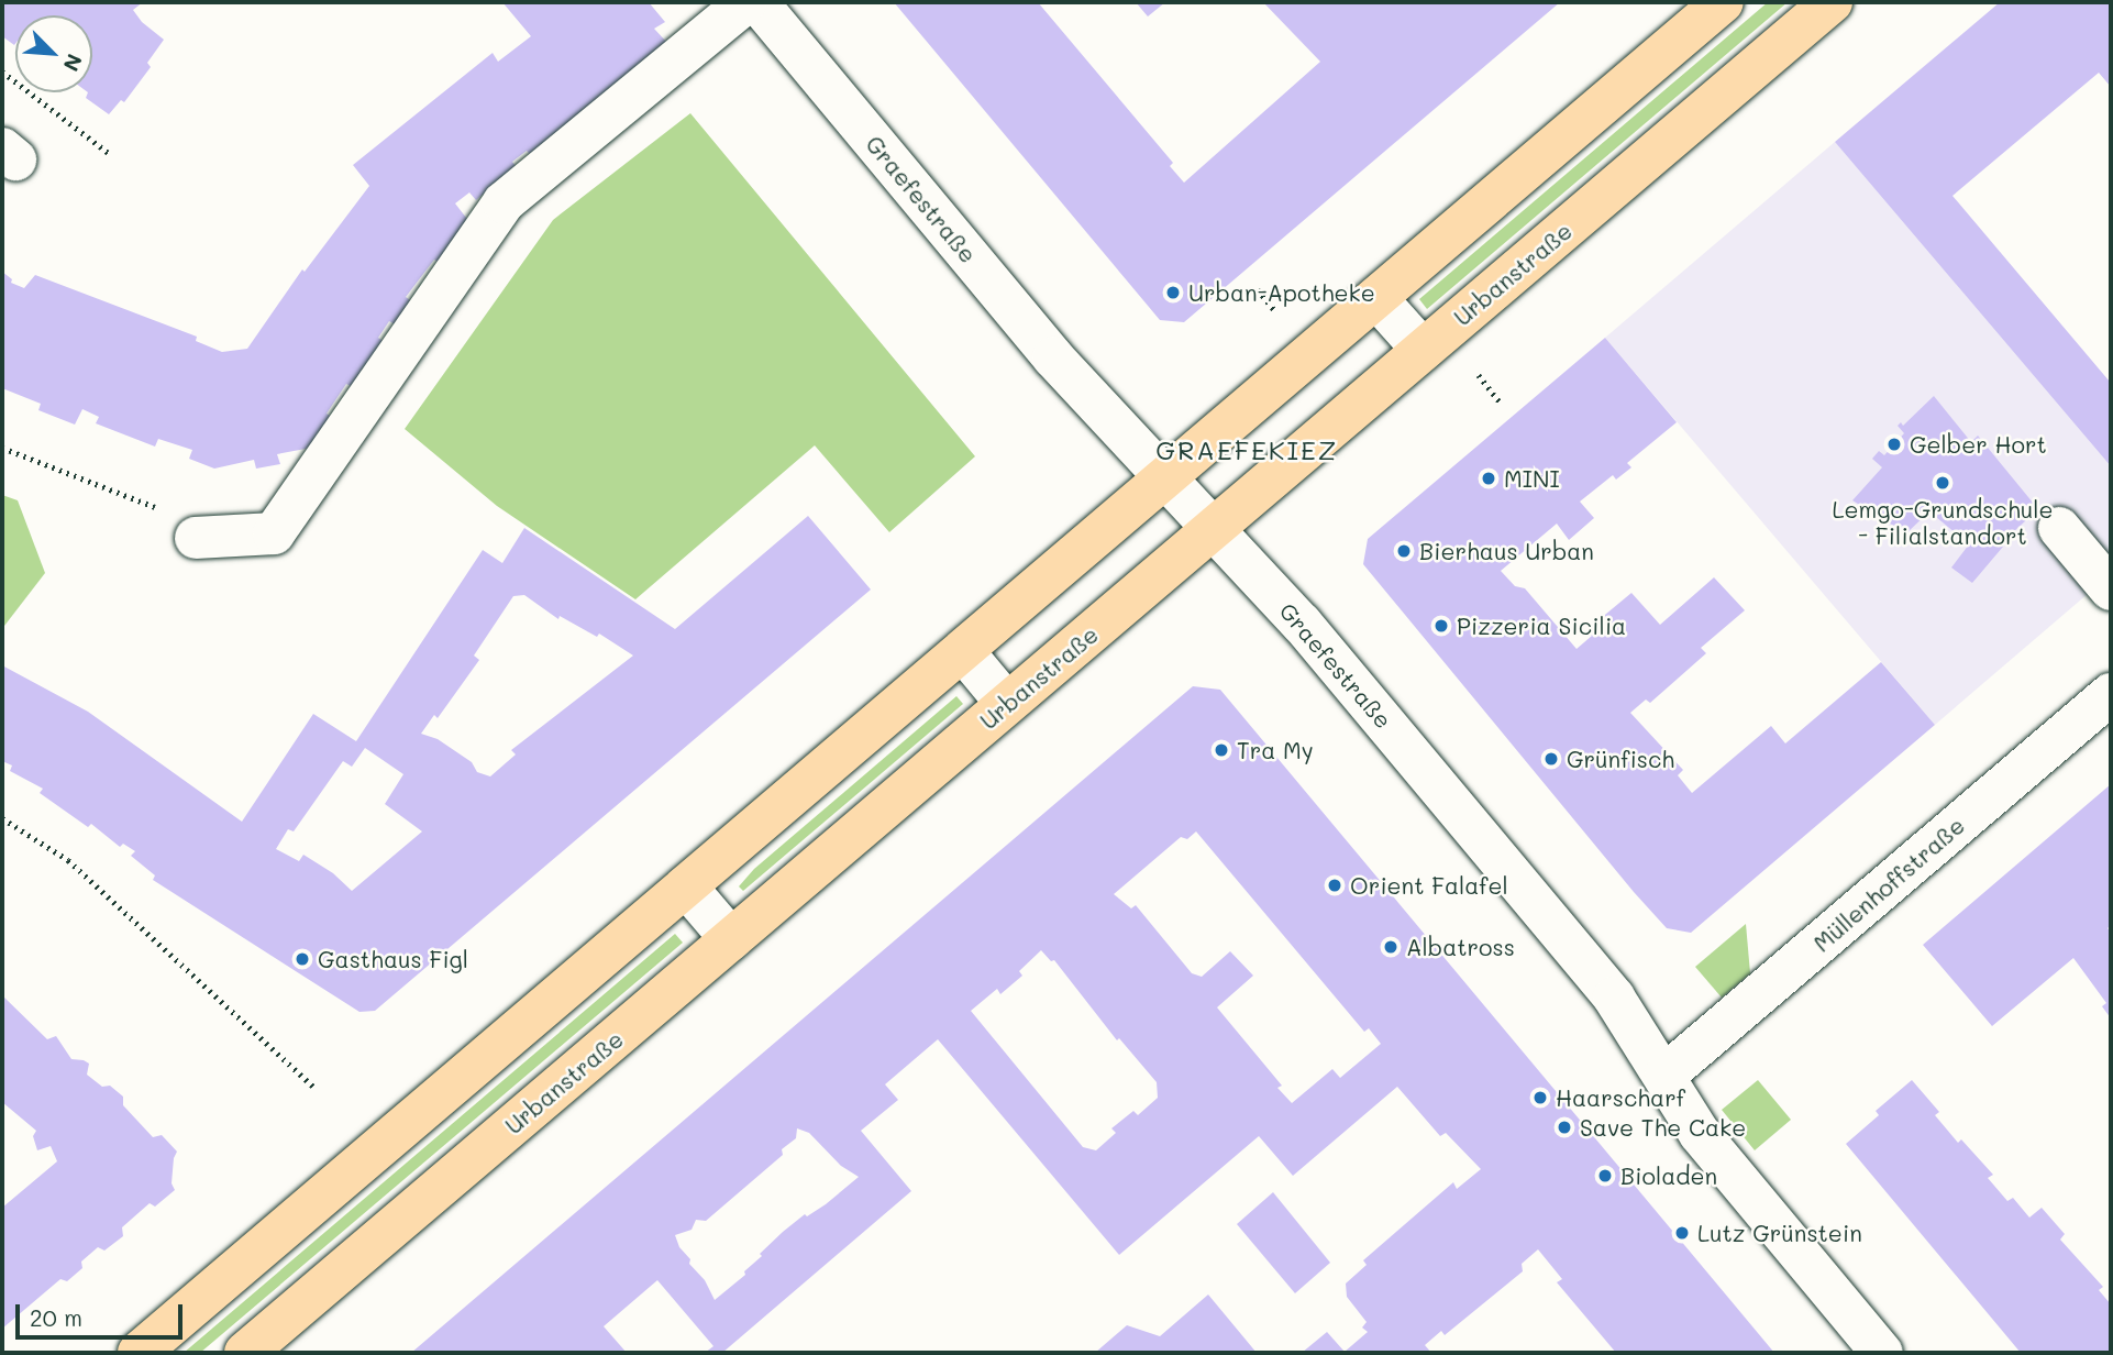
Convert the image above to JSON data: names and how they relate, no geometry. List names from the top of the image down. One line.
{"streets":{"main road":["Urbanstraße"],"street":["Graefestraße","Müllenhoffstraße"]},"crossings":[["Graefestraße","Urbanstraße"],["Graefestraße","Müllenhoffstraße"]],"districts":["GRAEFEKIEZ"],"places":["Urban-Apotheke","Gelber Hort","MINI","Lemgo-Grundschule - Filialstandort","Bierhaus Urban","Pizzeria Sicilia","Tra My","Grünfisch","Orient Falafel","Albatross","Gasthaus Figl","Haarscharf","Save The Cake","Bioladen","Lutz Grünstein"],"scale_bar":"20 m","north":"bottom right"}
